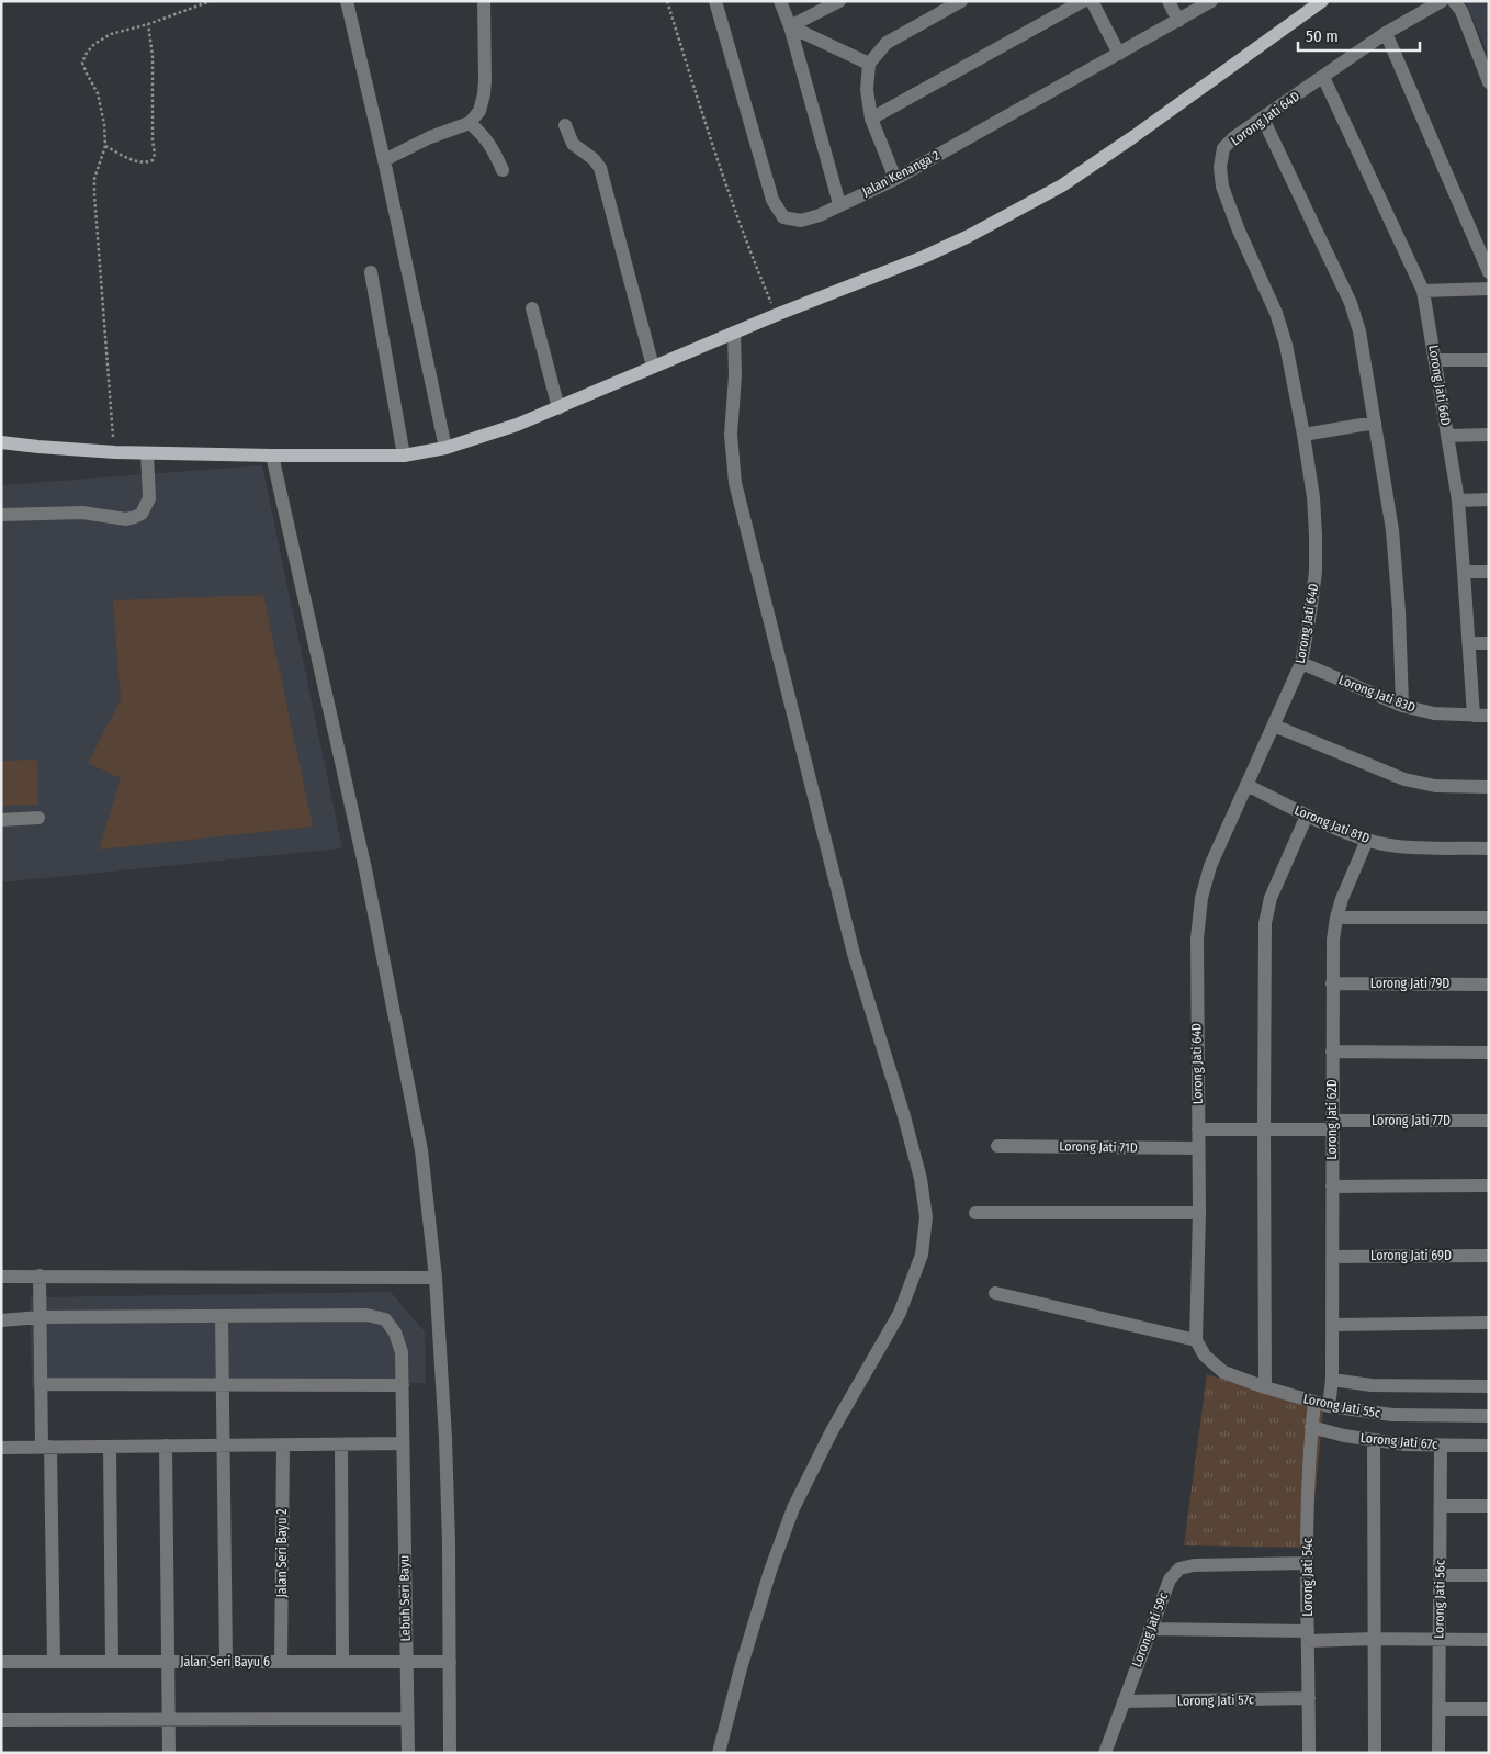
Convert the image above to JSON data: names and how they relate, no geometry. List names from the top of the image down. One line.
{"streets":{"street":["Lorong Jati 64D","Jalan Kenanga 2","Lorong Jati 66D","Lorong Jati 83D","Lorong Jati 81D","Lorong Jati 79D","Lorong Jati 62D","Lorong Jati 77D","Lorong Jati 71D","Lorong Jati 69D","Lorong Jati 55c","Lorong Jati 67c","Jalan Seri Bayu 2","Lorong Jati 54c","Lebuh Seri Bayu","Lorong Jati 56c","Lorong Jati 59c","Jalan Seri Bayu 6","Lorong Jati 57c"]},"crossings":[["Lorong Jati 64D","Lorong Jati 66D"],["Lorong Jati 64D","Lorong Jati 83D"],["Lorong Jati 64D","Lorong Jati 81D"],["Lorong Jati 64D","Lorong Jati 77D"],["Lorong Jati 64D","Lorong Jati 71D"],["Lorong Jati 64D","Lorong Jati 55c"],["Lorong Jati 66D","Lorong Jati 83D"],["Lorong Jati 81D","Lorong Jati 62D"],["Lorong Jati 79D","Lorong Jati 62D"],["Lorong Jati 62D","Lorong Jati 77D"],["Lorong Jati 62D","Lorong Jati 69D"],["Lorong Jati 62D","Lorong Jati 55c"],["Lorong Jati 55c","Lorong Jati 54c"],["Lorong Jati 67c","Lorong Jati 54c"],["Lorong Jati 67c","Lorong Jati 56c"],["Jalan Seri Bayu 2","Jalan Seri Bayu 6"],["Lorong Jati 54c","Lorong Jati 59c"],["Lorong Jati 54c","Lorong Jati 57c"],["Lebuh Seri Bayu","Jalan Seri Bayu 6"],["Lorong Jati 59c","Lorong Jati 57c"]],"scale_bar":"50 m"}
